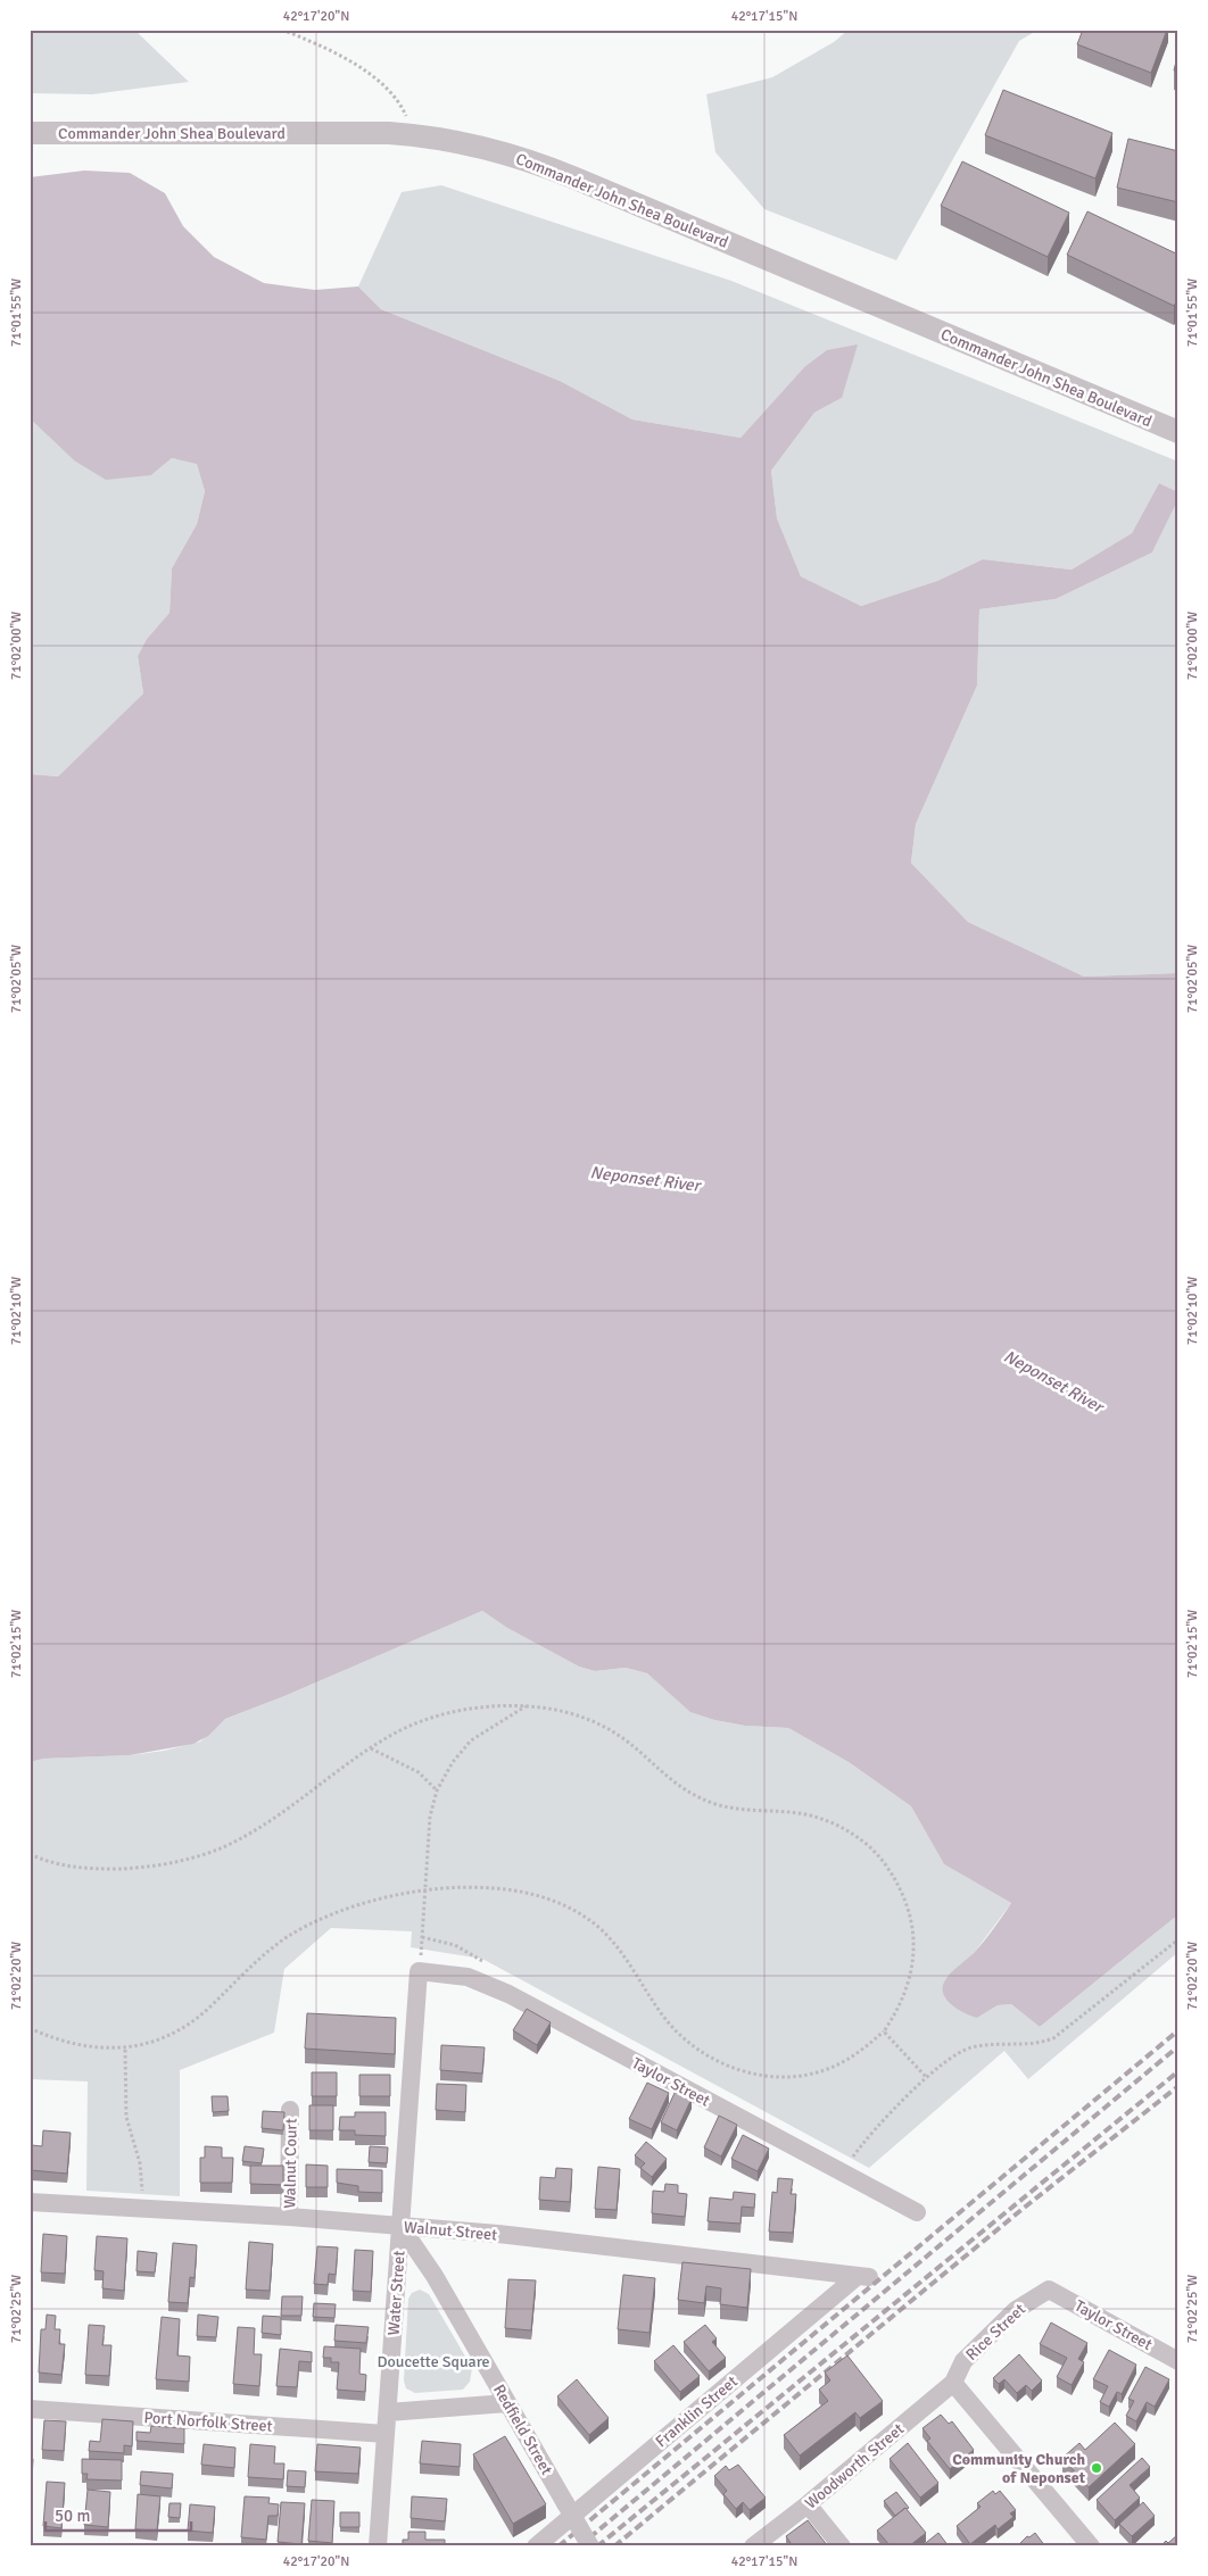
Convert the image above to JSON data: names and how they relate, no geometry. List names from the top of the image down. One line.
{"streets":{"street":["Commander John Shea Boulevard","Taylor Street","Walnut Court","Walnut Street","Water Street","Rice Street","Franklin Street","Port Norfolk Street","Redfield Street","Woodworth Street"]},"crossings":[["Taylor Street","Water Street"],["Taylor Street","Rice Street"],["Walnut Court","Walnut Street"],["Walnut Street","Water Street"],["Walnut Street","Franklin Street"],["Walnut Street","Redfield Street"],["Water Street","Port Norfolk Street"],["Water Street","Redfield Street"],["Rice Street","Woodworth Street"]],"water":["Neponset River"],"parks":["Doucette Square"],"places":["Community Church of Neponset"],"scale_bar":"50 m","coordinates":["42°17'20\"N","42°17'15\"N","71°01'55\"W","71°02'00\"W","71°02'05\"W","71°02'10\"W","71°02'15\"W","71°02'20\"W","71°02'25\"W"]}
